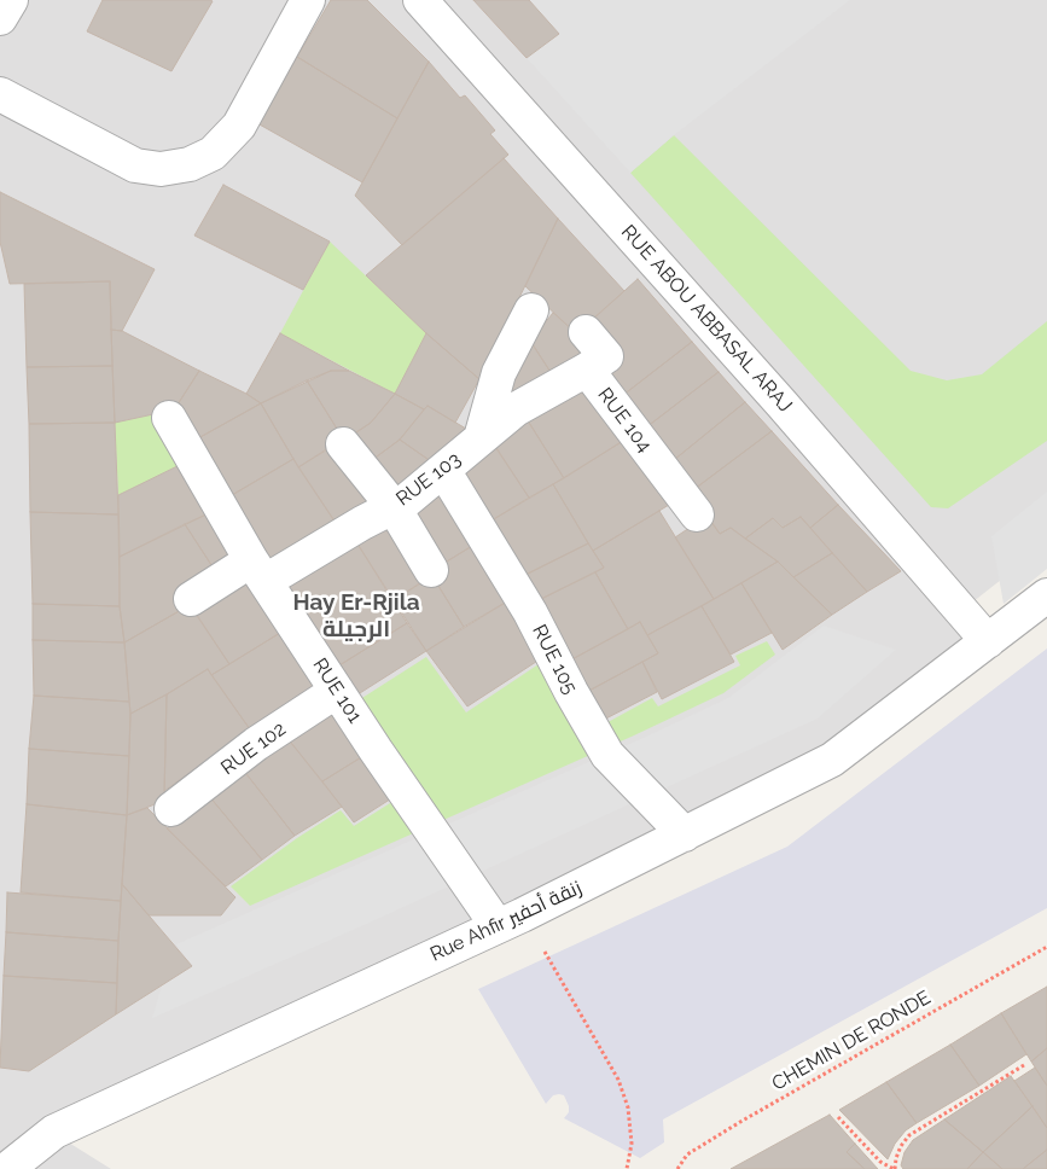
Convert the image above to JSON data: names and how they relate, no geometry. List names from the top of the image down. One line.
{"streets":{"street":["RUE ABOU ABBASAL ARAJ","RUE 104","RUE 103","RUE 105","RUE 101","RUE 102","Rue Ahfir زنقة أحفير"],"path":["CHEMIN DE RONDE"]},"crossings":[["RUE ABOU ABBASAL ARAJ","Rue Ahfir زنقة أحفير"],["RUE 104","RUE 103"],["RUE 103","RUE 105"],["RUE 103","RUE 101"],["RUE 105","Rue Ahfir زنقة أحفير"],["RUE 101","RUE 102"],["RUE 101","Rue Ahfir زنقة أحفير"]],"districts":["Hay Er-Rjila الرجيلة"]}
